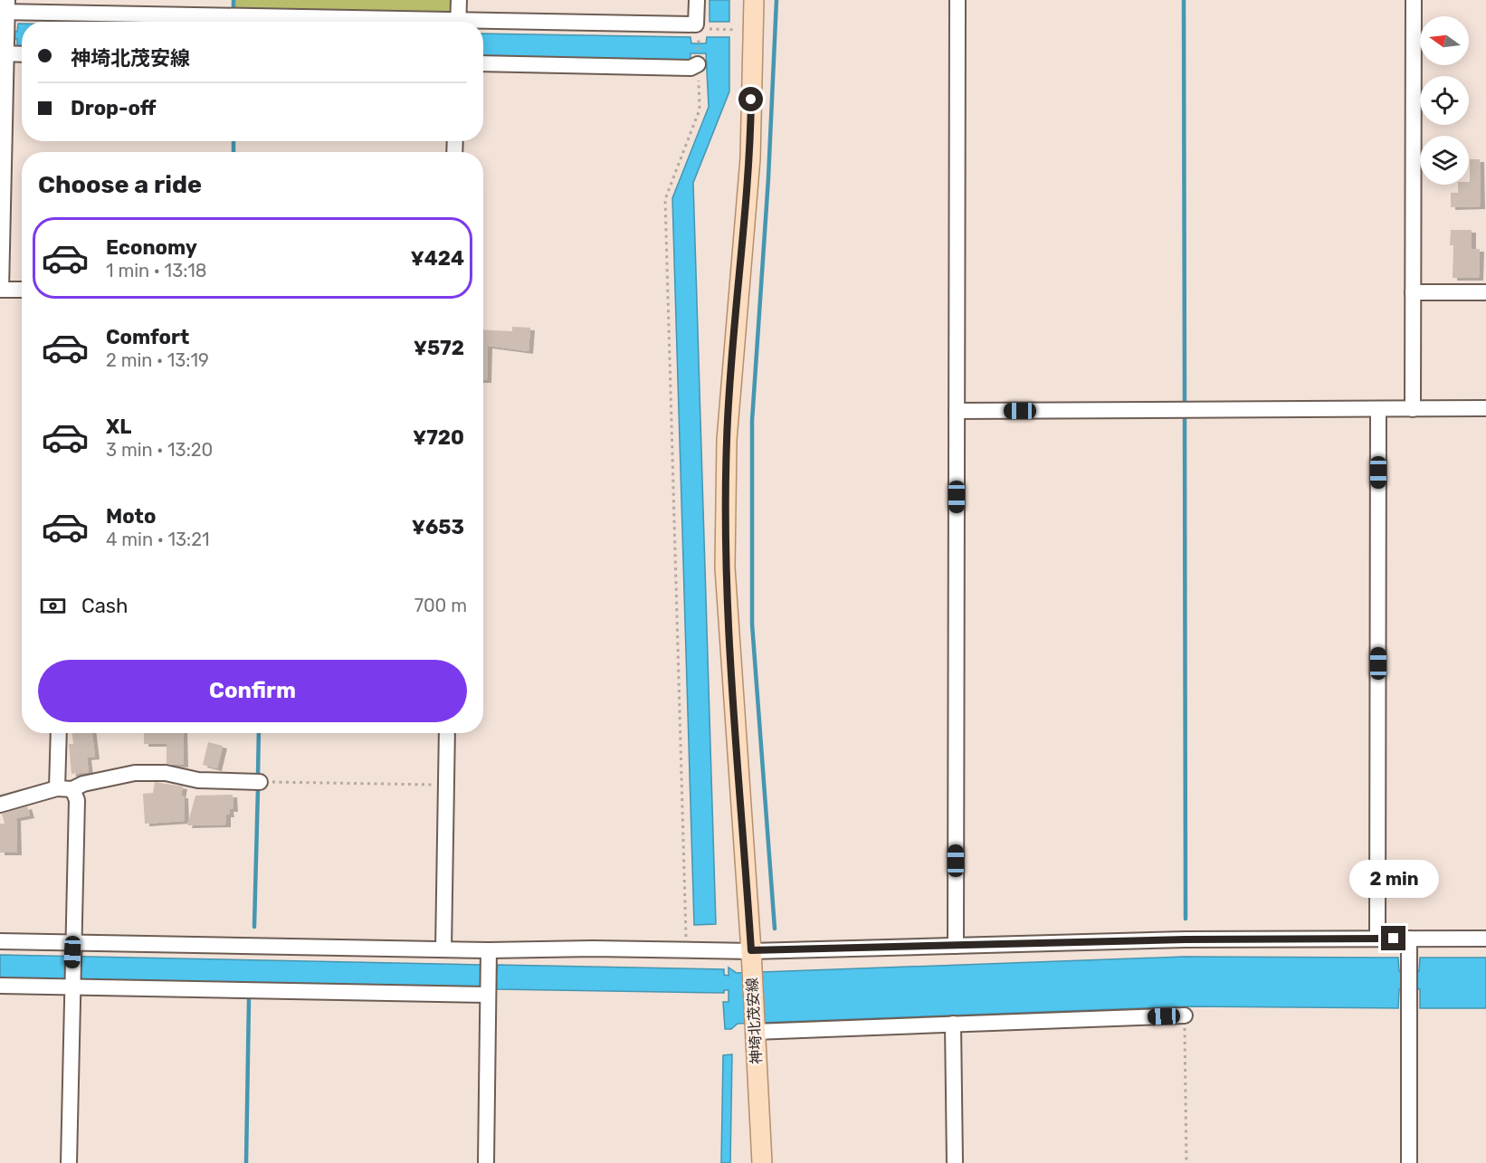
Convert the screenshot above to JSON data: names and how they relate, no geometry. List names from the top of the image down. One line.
{"streets":{"main road":["神埼北茂安線"]},"north":"left","page":{"banner":["神埼北茂安線","Drop-off"],"heading":"Choose a ride","list":[{"name":"Economy","note":"1 min · 13:18","value":"¥424"},{"name":"Comfort","note":"2 min · 13:19","value":"¥572"},{"name":"XL","note":"3 min · 13:20","value":"¥720"},{"name":"Moto","note":"4 min · 13:21","value":"¥653"}],"pay":["Cash","700 m"],"buttons":"Confirm","bubble":"2 min"}}
